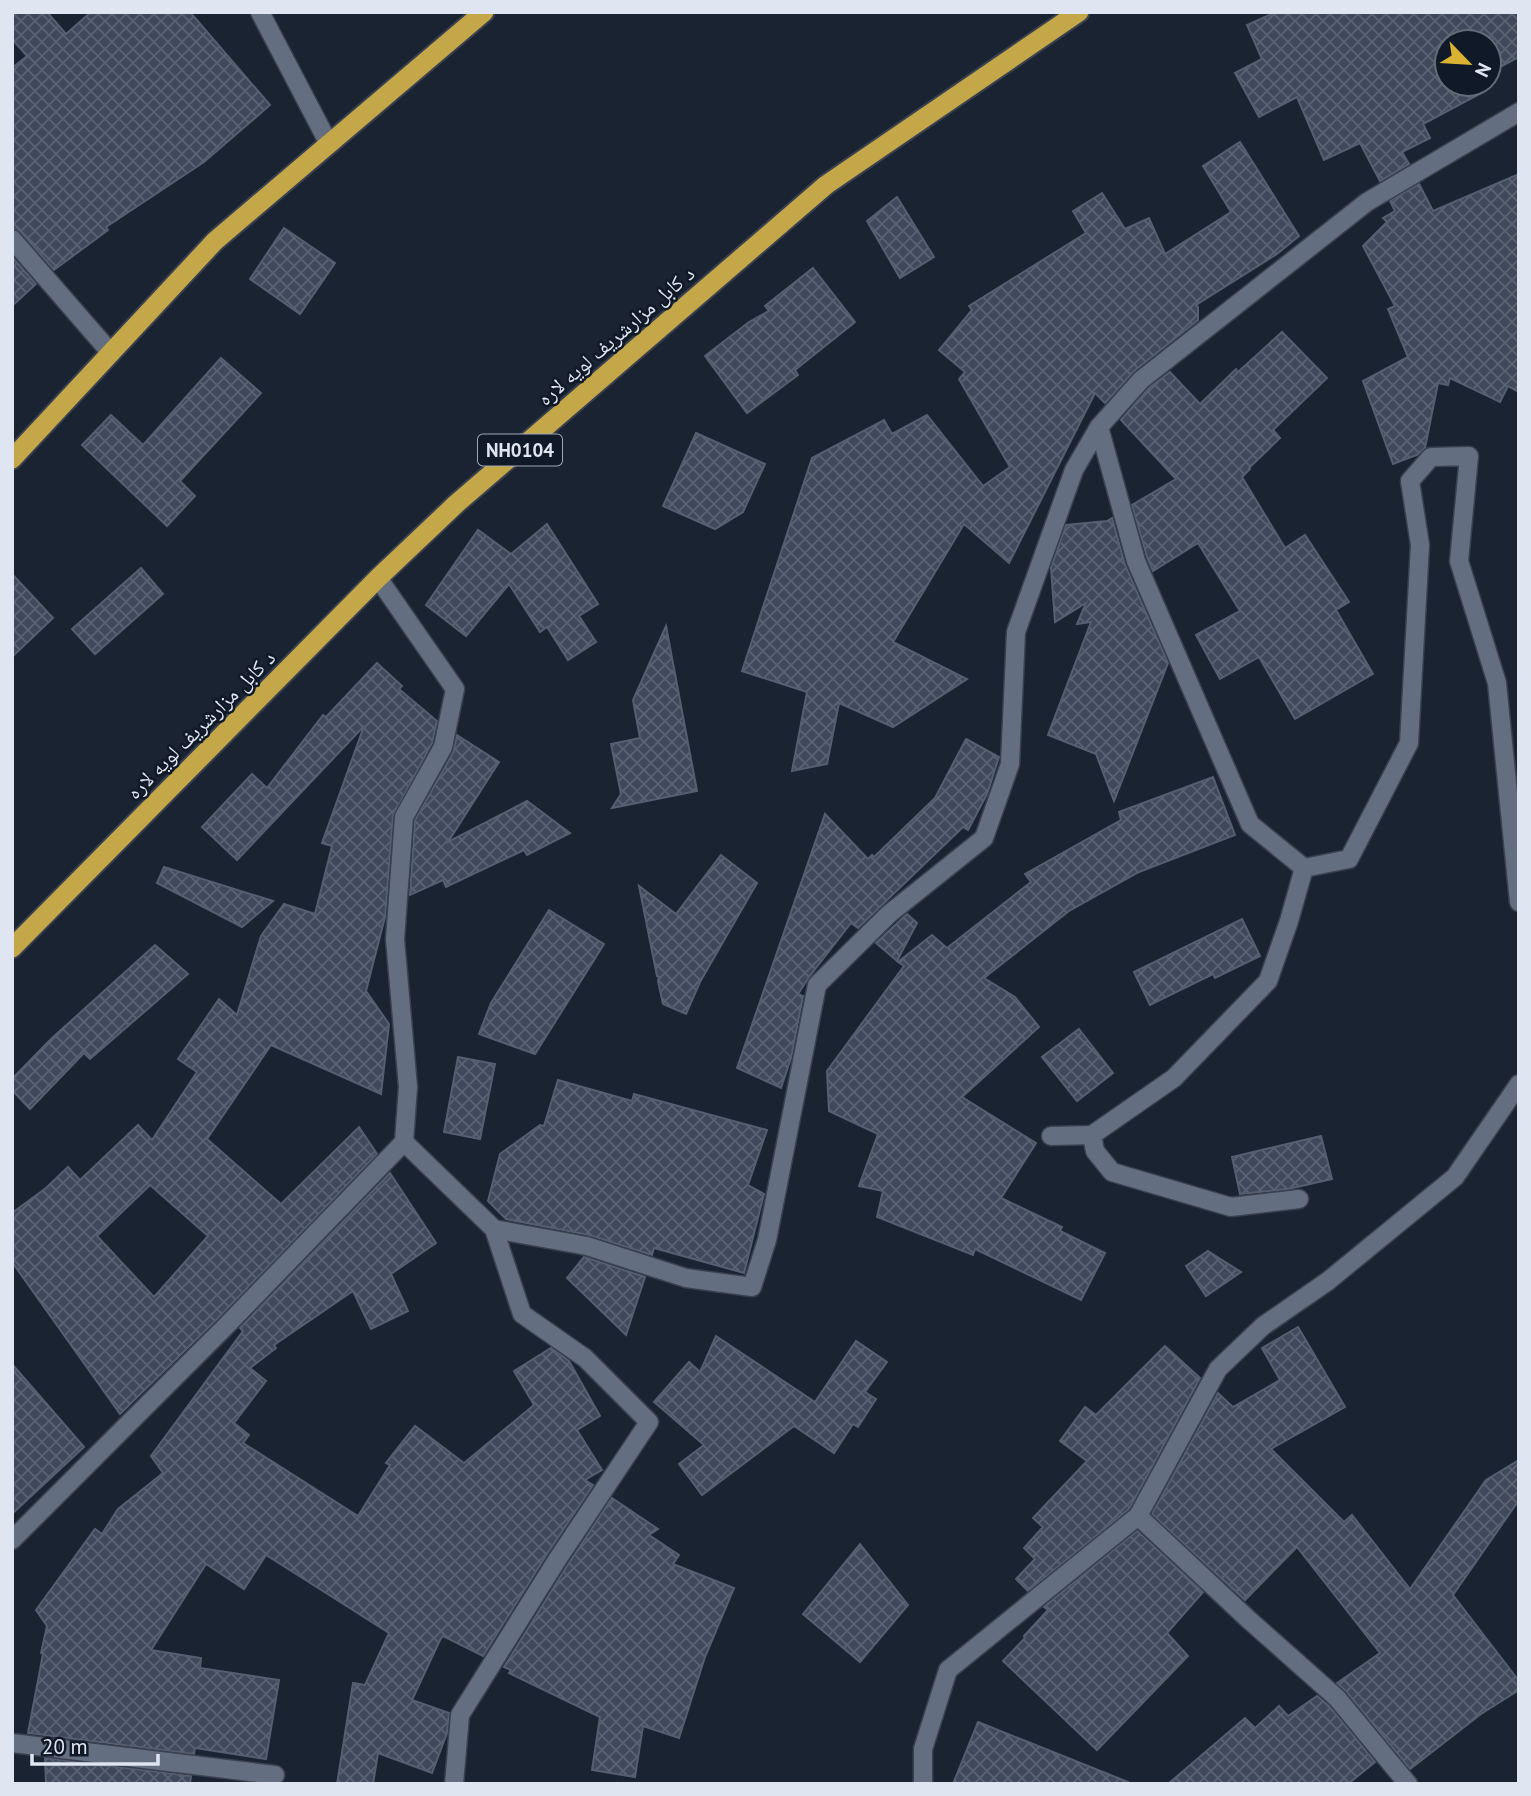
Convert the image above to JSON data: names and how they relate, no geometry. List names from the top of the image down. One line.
{"streets":{"highway":["د کابل مزارشریف لویه لاره","NH0104"]},"scale_bar":"20 m","north":"bottom right"}
